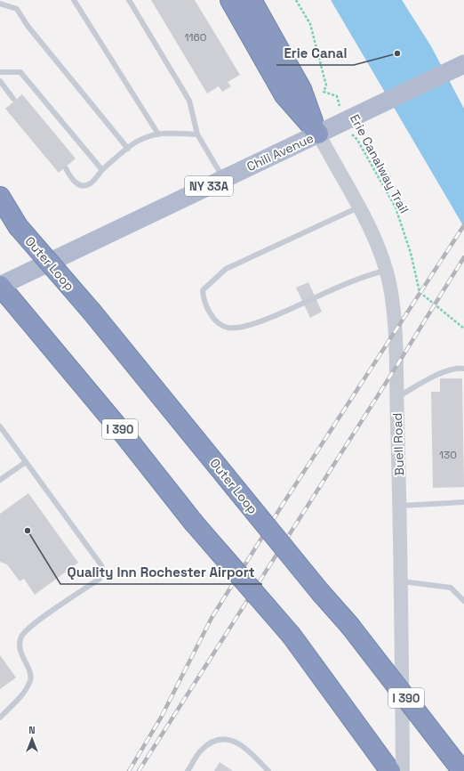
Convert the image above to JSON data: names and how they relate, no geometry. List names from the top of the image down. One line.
{"streets":{"highway":["Outer Loop","I 390"],"main road":["Chili Avenue","NY 33A"],"street":["Buell Road"],"path":["Erie Canalway Trail"]},"crossings":[["Chili Avenue","Erie Canalway Trail"],["Chili Avenue","I 390"],["Chili Avenue","Buell Road"]],"places":["Erie Canal","Quality Inn Rochester Airport"],"house_numbers":["1160","130"],"north":"top"}
